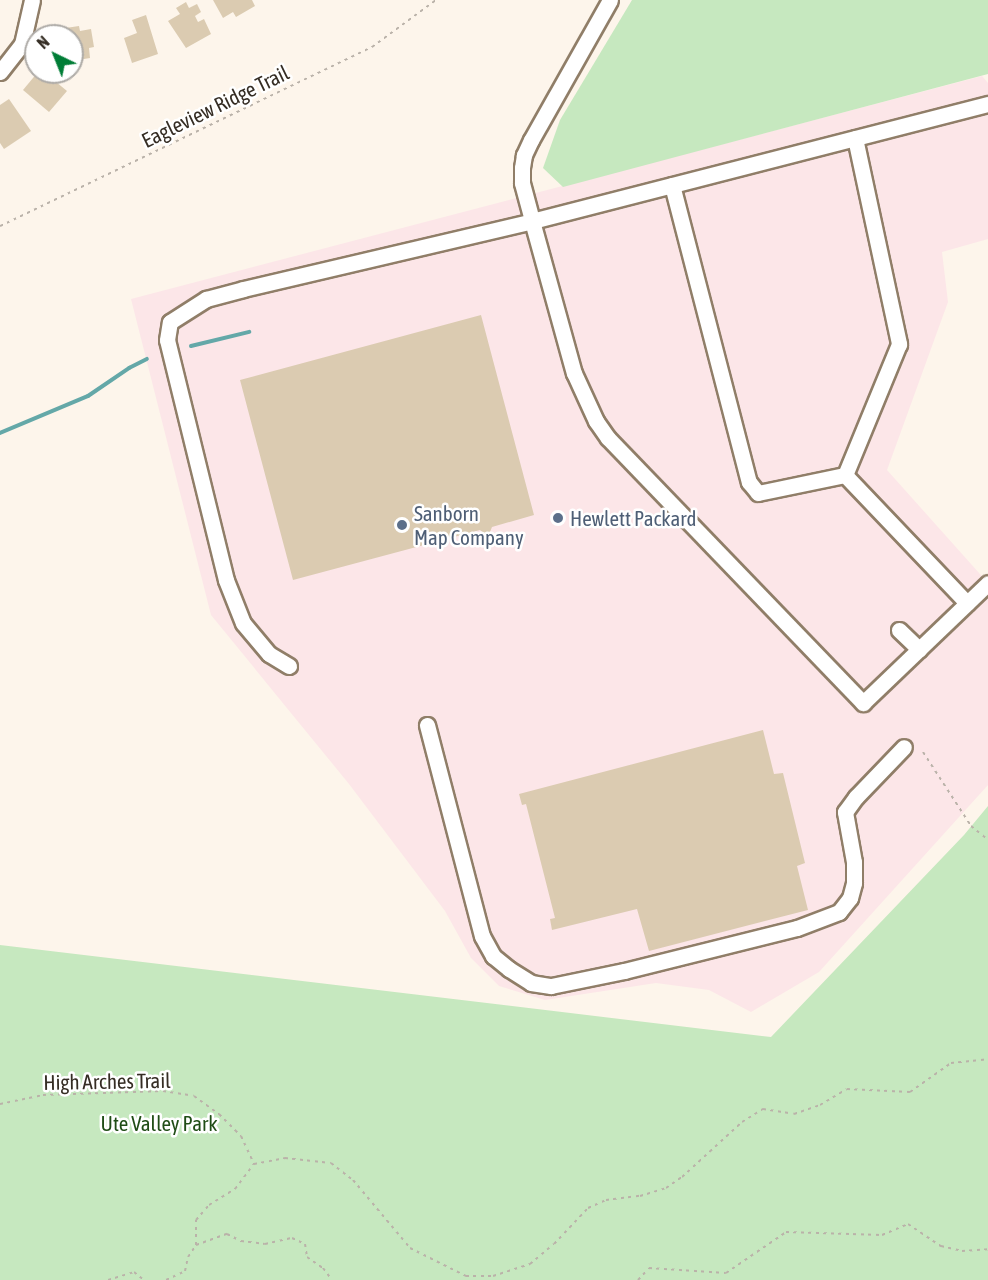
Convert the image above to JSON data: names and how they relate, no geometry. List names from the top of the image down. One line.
{"streets":{"path":["Eagleview Ridge Trail","High Arches Trail"]},"parks":["Ute Valley Park"],"places":["Hewlett Packard","Sanborn Map Company"],"north":"top left"}
